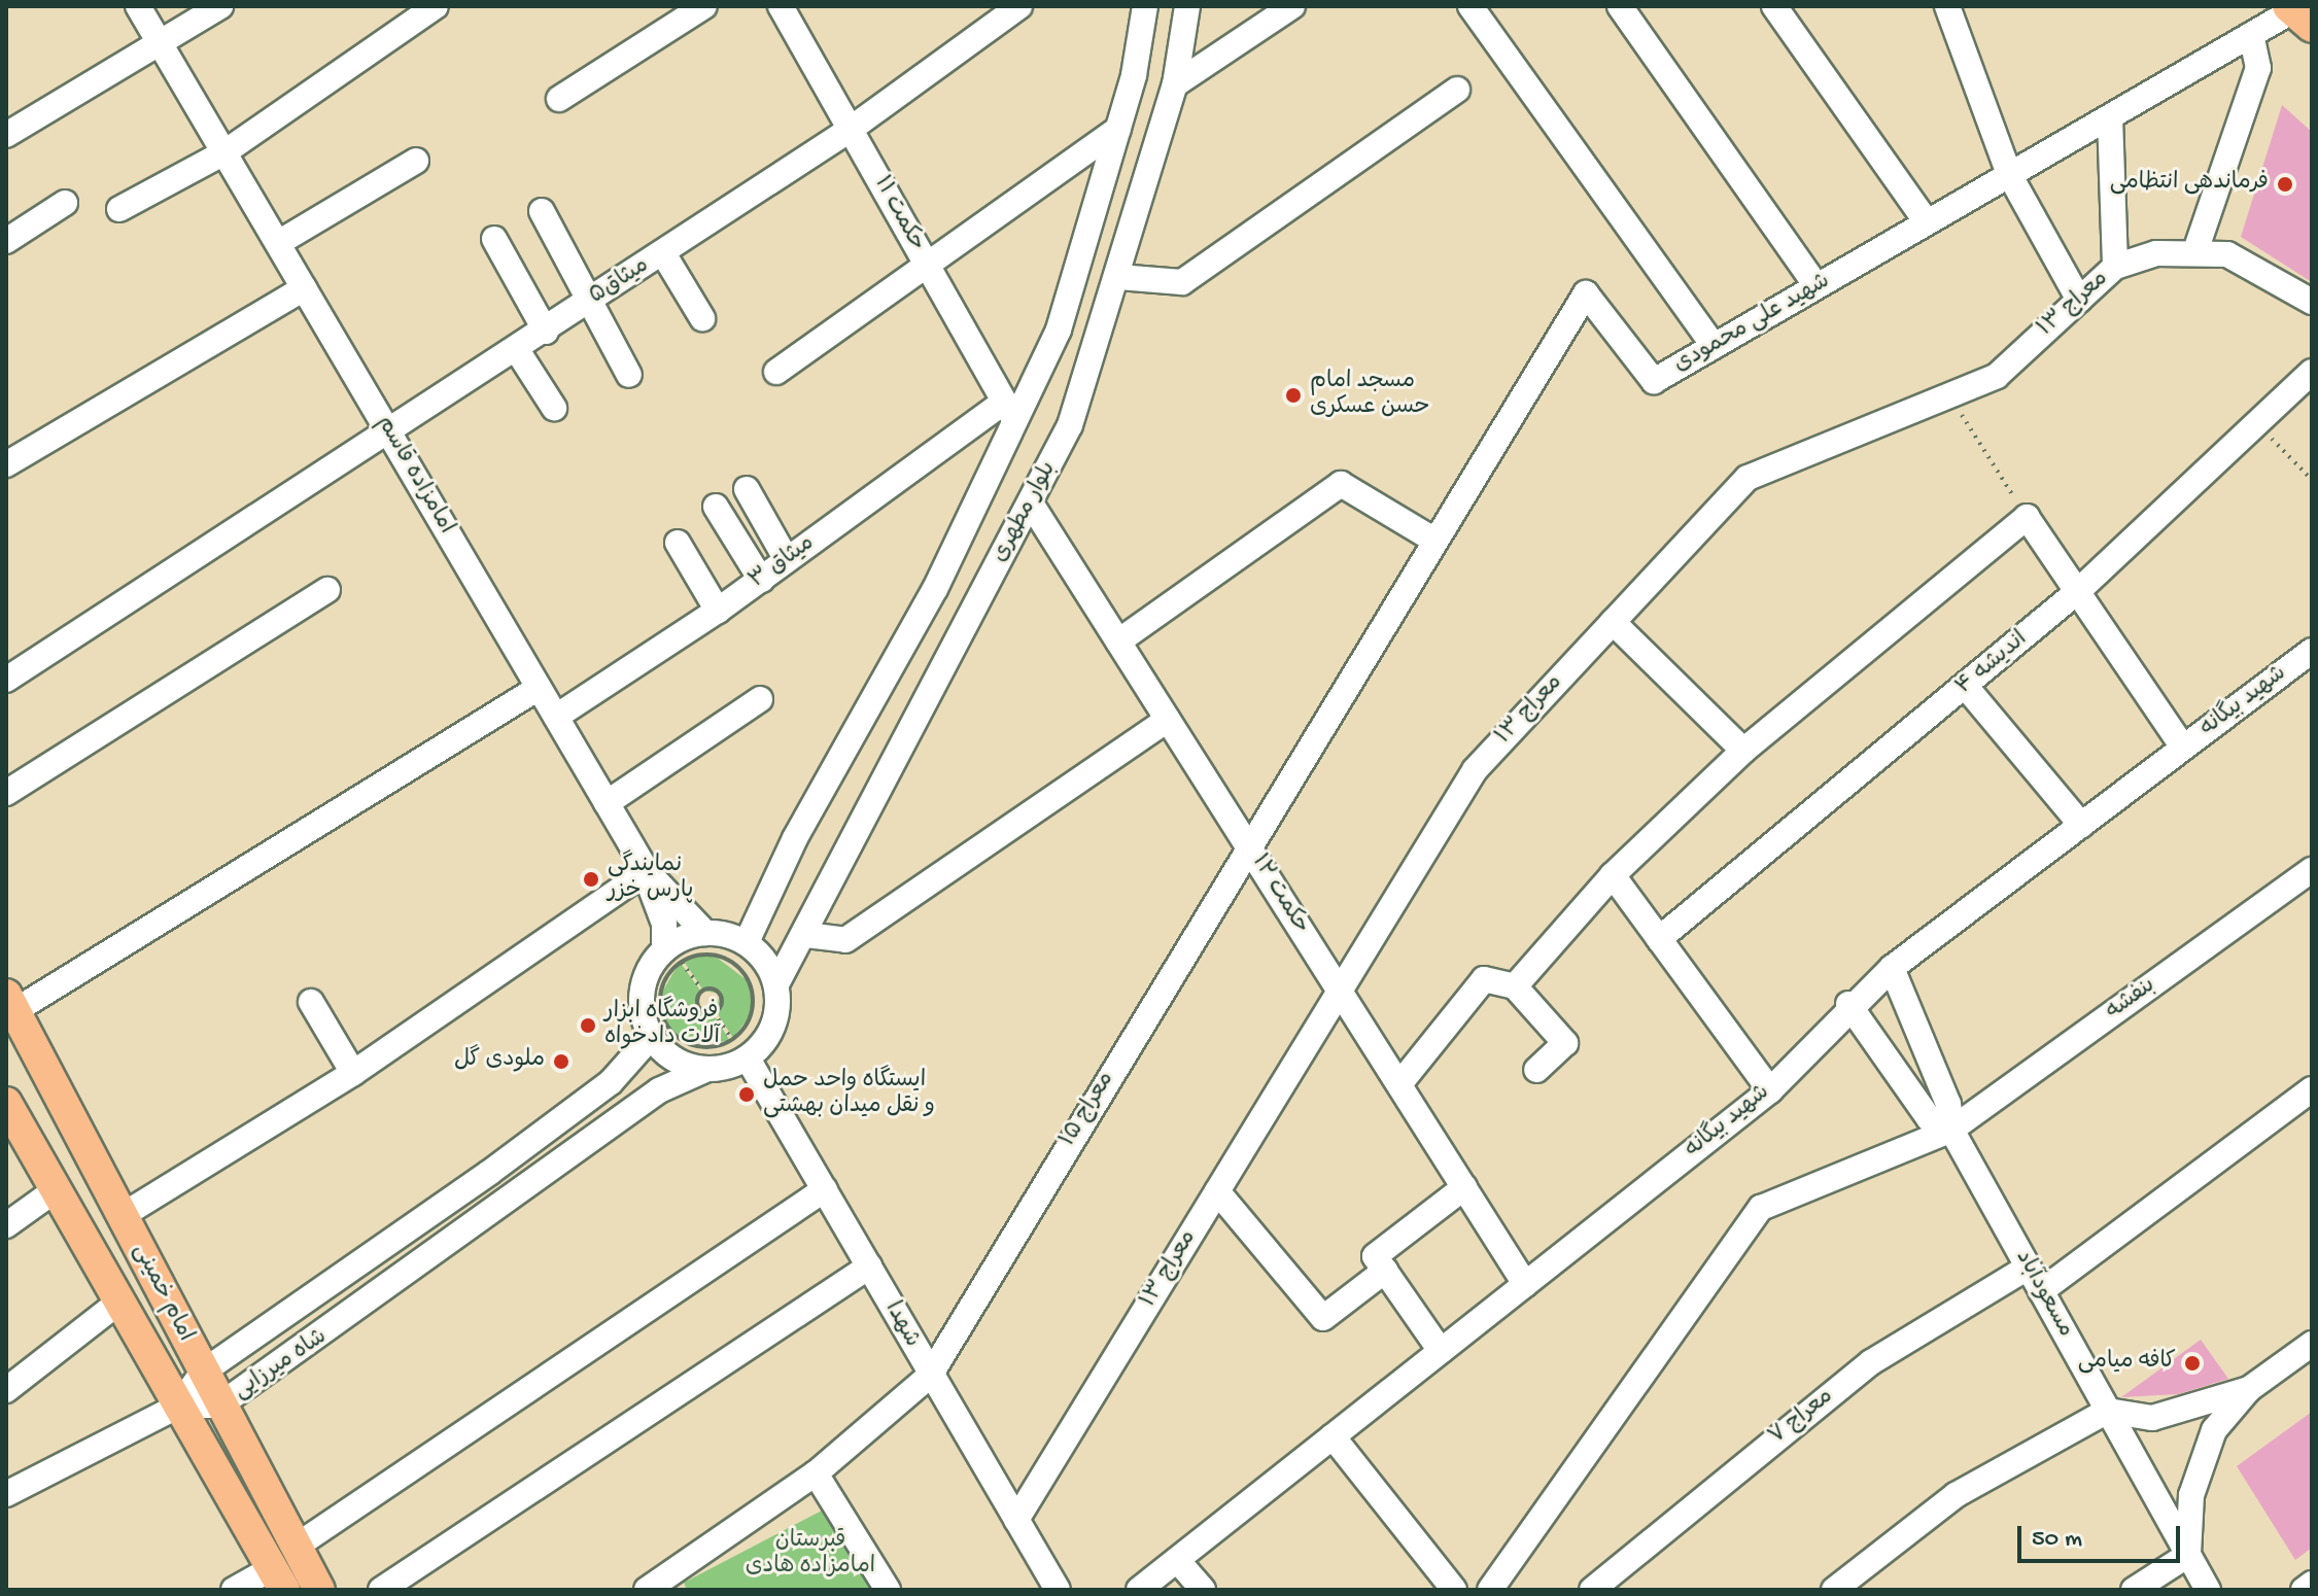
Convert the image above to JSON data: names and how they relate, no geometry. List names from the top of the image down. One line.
{"streets":{"main road":["امام خمینی"],"street":["حکمت ۱۱","میثاق۵","معراج ۱۳","شهید علی محمودی","امامزاده قاسم","بلوار مطهری","میثاق ۳","اندیشه ۴","شهید بیگانه","حکمت ۱۲","بنفشه","معراج ۱۵","مسعودآباد","شهدا","شاه میرزایی","معراج ۷"]},"crossings":[["حکمت ۱۱","میثاق۵"],["حکمت ۱۱","بلوار مطهری"],["حکمت ۱۱","میثاق ۳"],["میثاق۵","امامزاده قاسم"],["معراج ۱۳","حکمت ۱۲"],["معراج ۱۳","شهدا"],["شهید علی محمودی","حکمت ۱۲"],["شهید علی محمودی","معراج ۱۵"],["امامزاده قاسم","میثاق ۳"],["بلوار مطهری","میثاق ۳"],["بلوار مطهری","حکمت ۱۲"],["شهید بیگانه","حکمت ۱۲"],["شهید بیگانه","مسعودآباد"],["حکمت ۱۲","معراج ۱۵"],["بنفشه","مسعودآباد"],["معراج ۱۵","شهدا"],["امام خمینی","شاه میرزایی"],["مسعودآباد","معراج ۷"],["شهدا","شاه میرزایی"]],"parks":["قبرستان امامزاده هادی"],"places":["فرماندهی انتظامی","مسجد امام حسن عسکری","نمایندگی پارس خزر","فروشگاه ابزار آلات دادخواه","ملودی گل","ایستگاه واحد حمل و نقل میدان بهشتی","کافه میامی"],"scale_bar":"50 m"}
